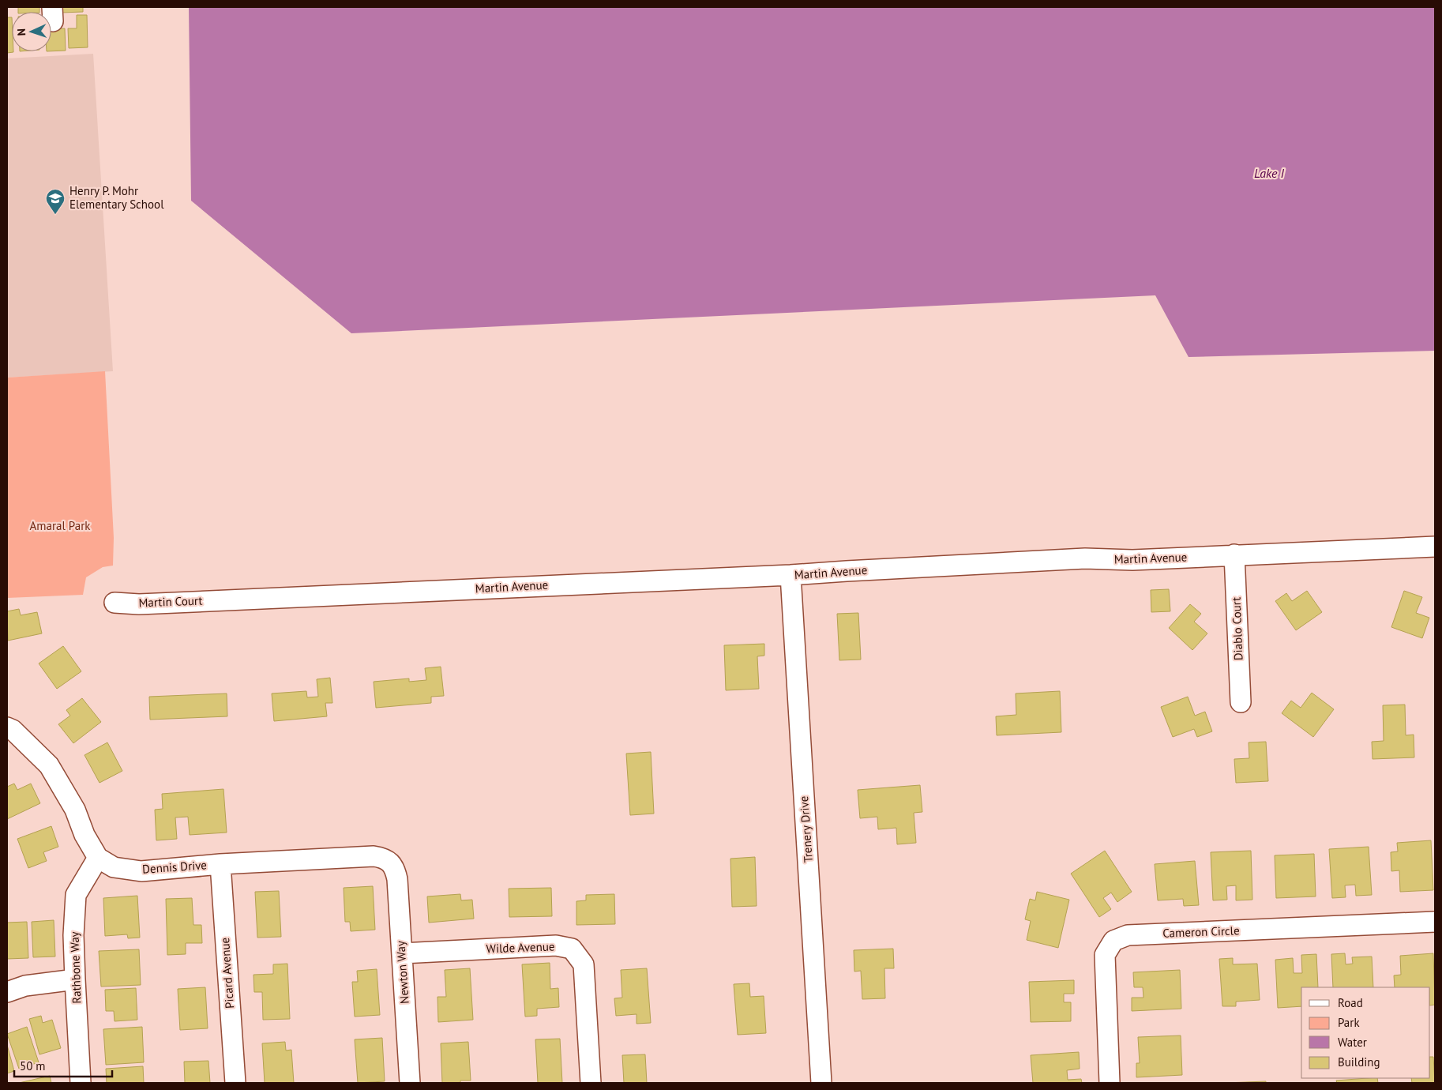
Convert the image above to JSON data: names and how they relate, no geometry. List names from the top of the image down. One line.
{"streets":{"street":["Martin Avenue","Martin Court","Diablo Court","Trenery Drive","Dennis Drive","Cameron Circle","Wilde Avenue","Rathbone Way","Newton Way","Picard Avenue"]},"crossings":[["Martin Avenue","Martin Court"],["Martin Avenue","Diablo Court"],["Martin Avenue","Trenery Drive"],["Dennis Drive","Rathbone Way"],["Dennis Drive","Newton Way"],["Dennis Drive","Picard Avenue"],["Wilde Avenue","Newton Way"]],"water":["Lake I"],"parks":["Amaral Park"],"places":{"school or university":["Henry P. Mohr Elementary School"]},"legend":["Road","Park","Water","Building"],"scale_bar":"50 m","north":"left"}
